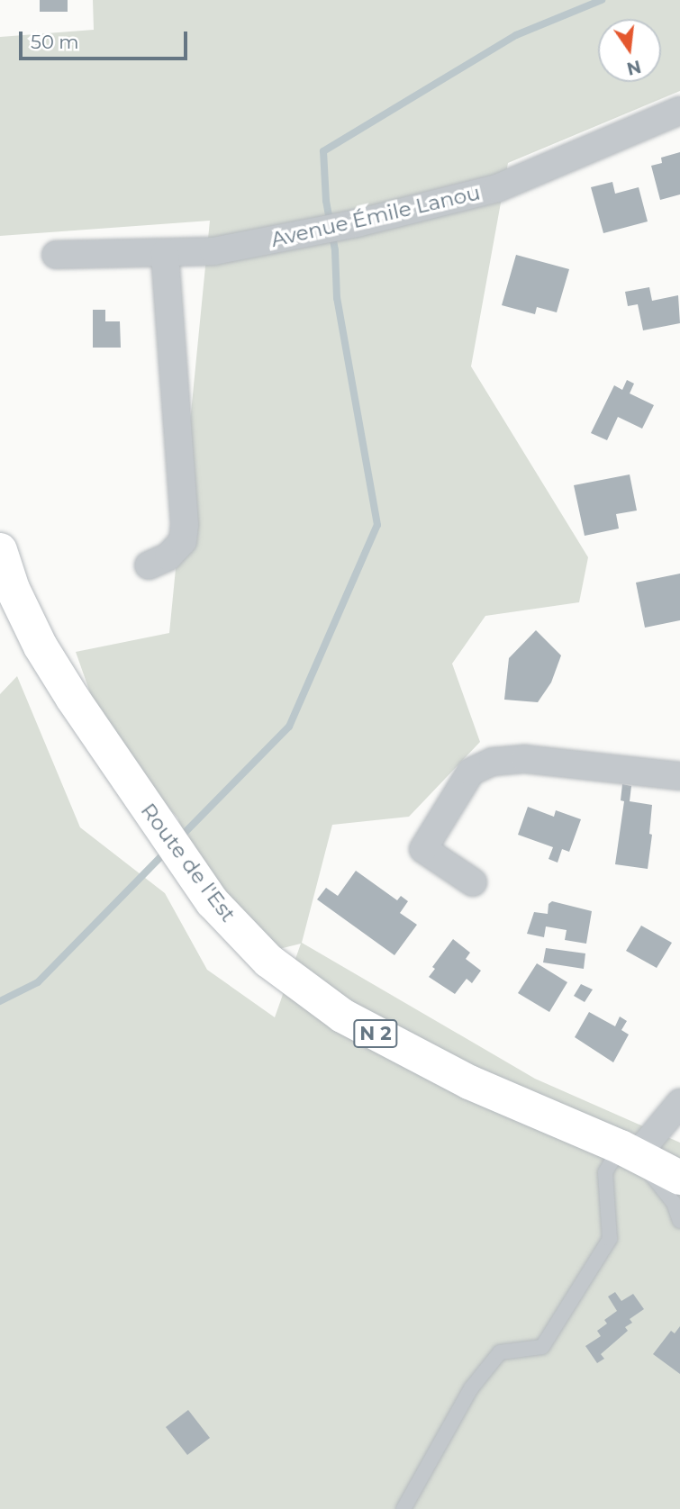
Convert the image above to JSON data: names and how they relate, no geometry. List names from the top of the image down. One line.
{"streets":{"main road":["Route de l'Est","N 2"],"street":["Avenue Émile Lanou"]},"scale_bar":"50 m","north":"bottom"}
